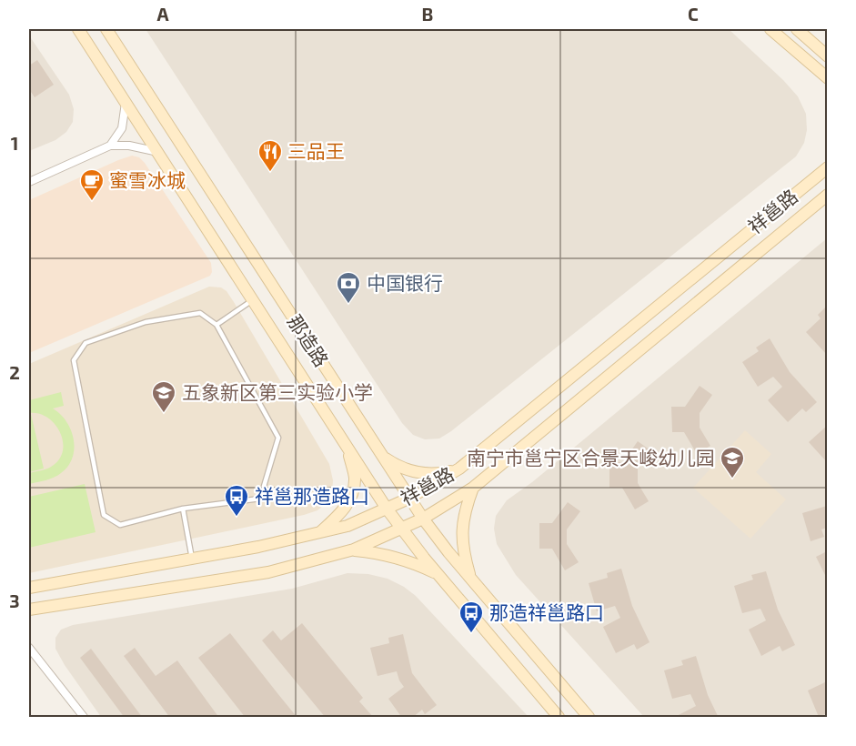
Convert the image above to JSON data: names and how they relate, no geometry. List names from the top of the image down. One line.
{"streets":{"street":["祥邕路","那造路"]},"crossings":[["祥邕路","那造路"]],"places":{"restaurant":["三品王"],"cafe":["蜜雪冰城"],"bank":["中国银行"],"school or university":["五象新区第三实验小学","南宁市邕宁区合景天峻幼儿园"],"bus stop":["祥邕那造路口","那造祥邕路口"]},"grid":{"columns":["A","B","C"],"rows":["1","2","3"]}}
